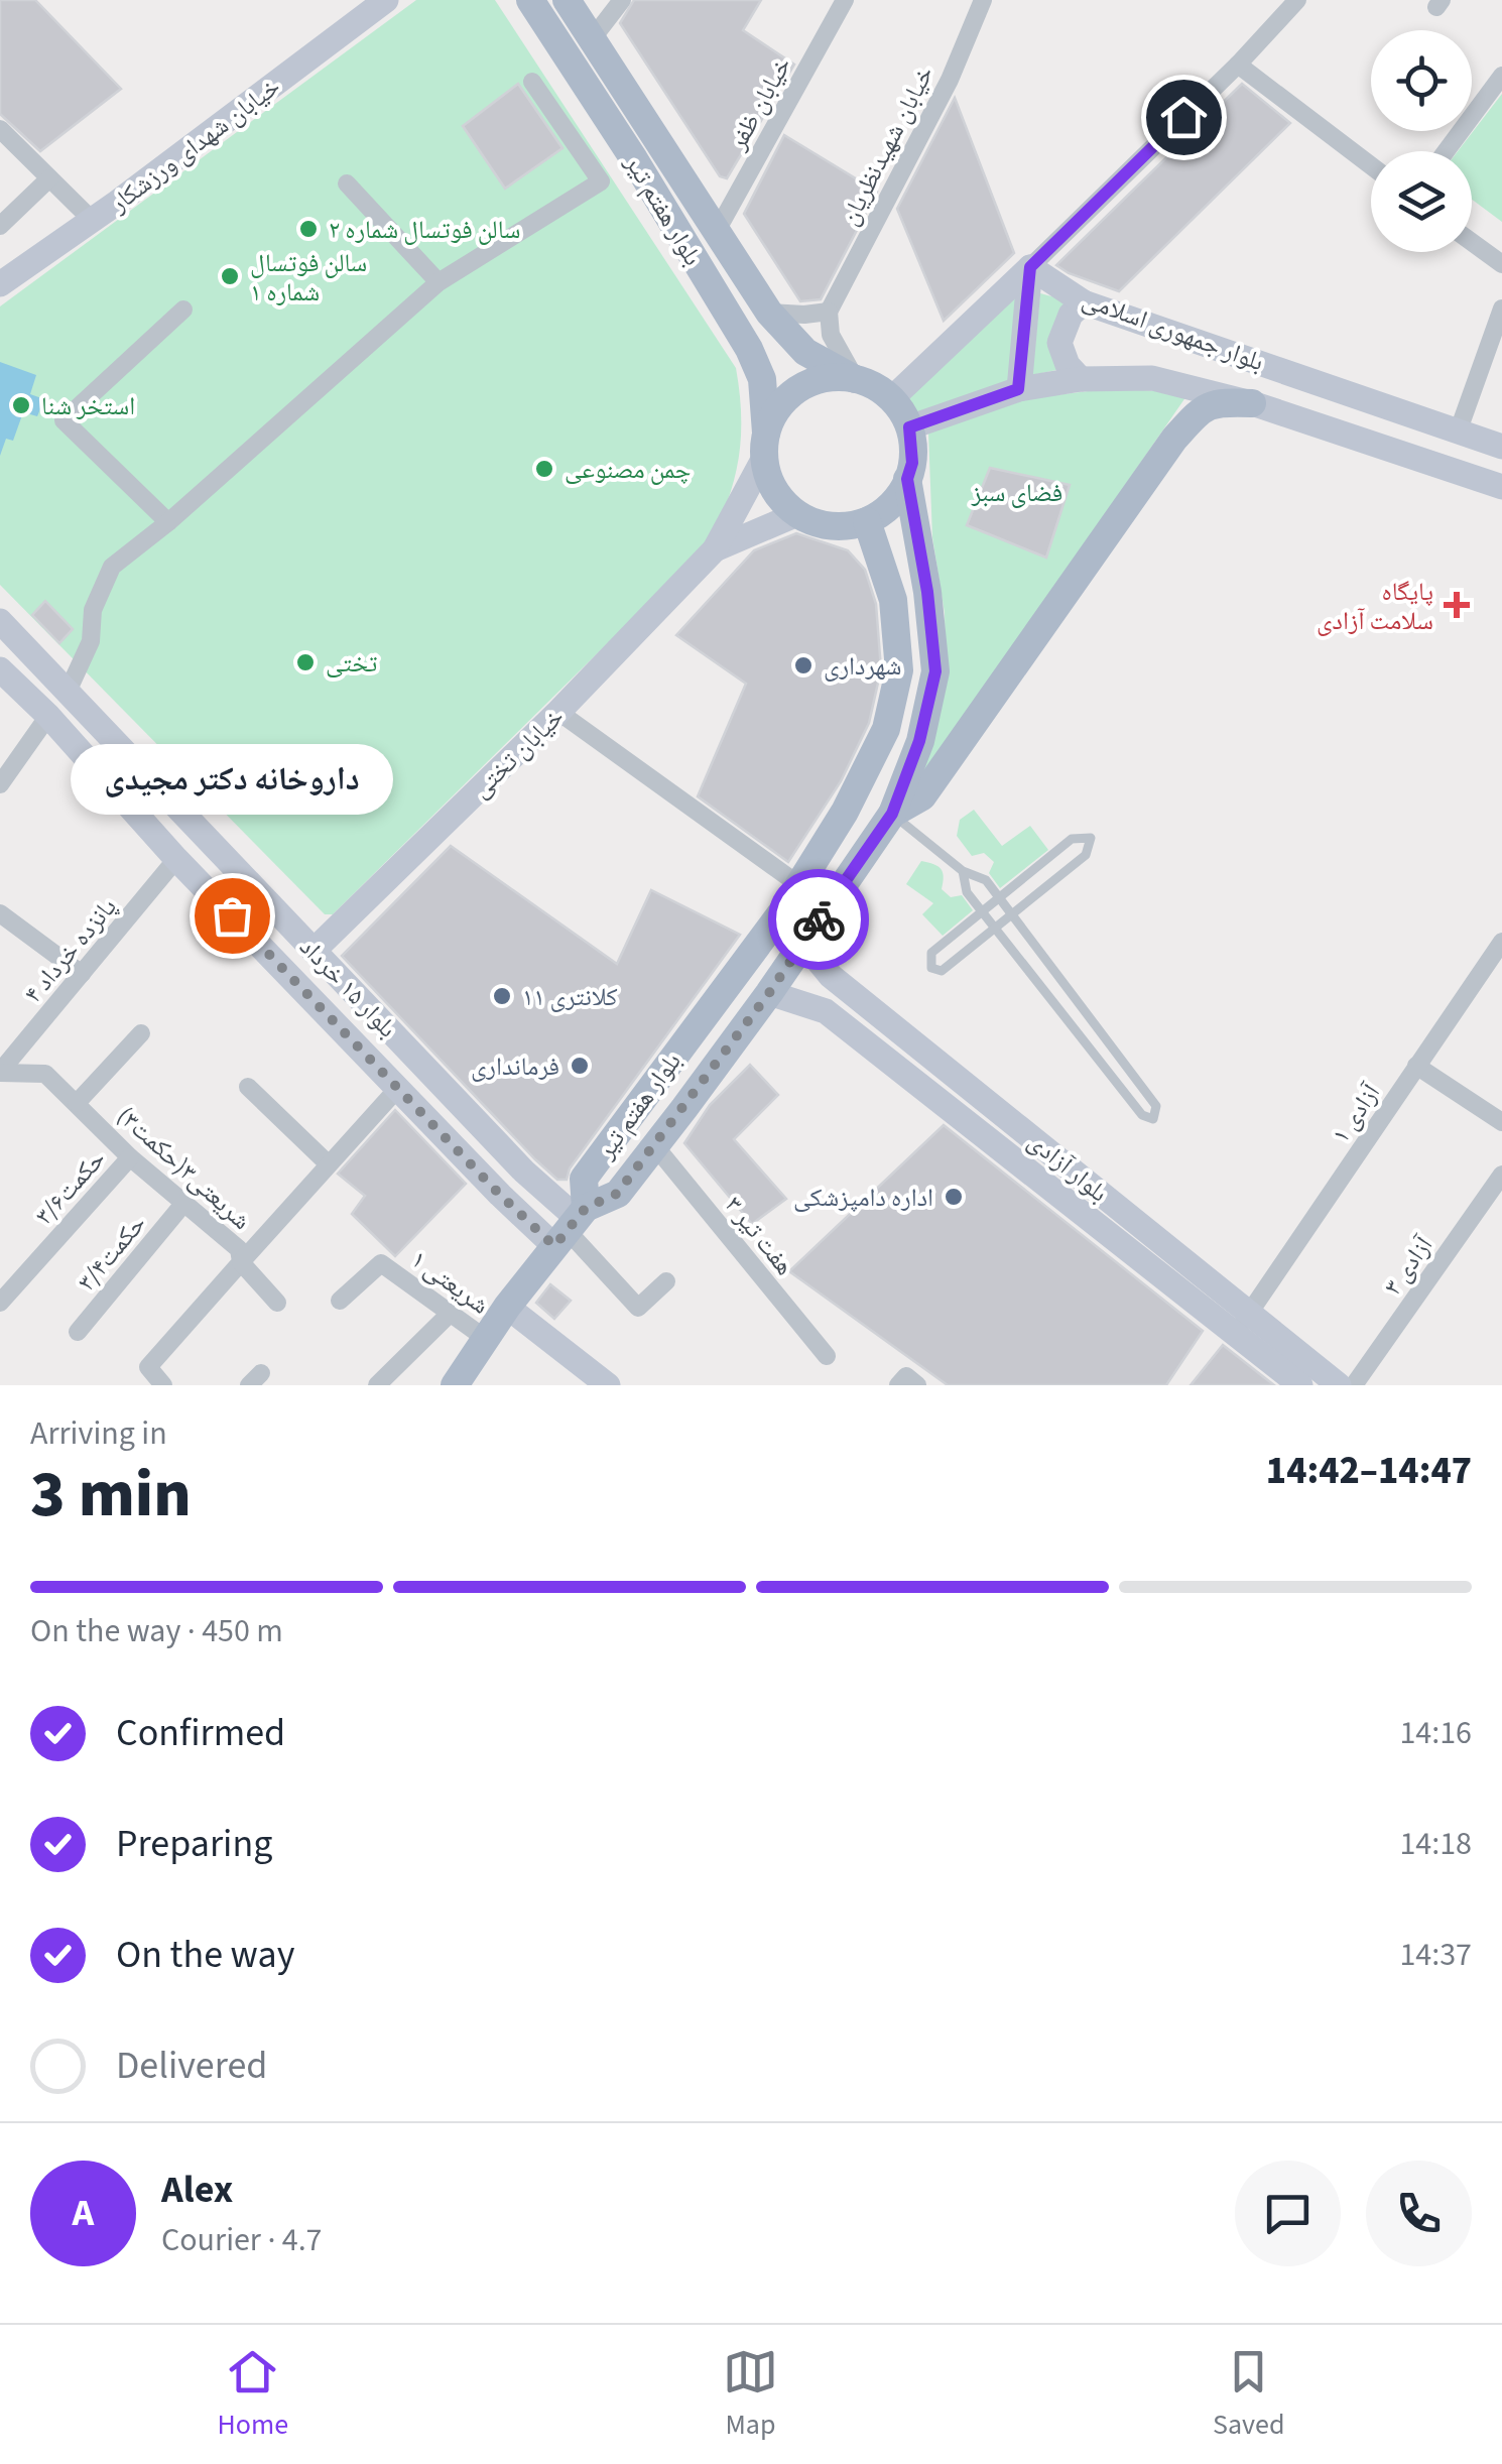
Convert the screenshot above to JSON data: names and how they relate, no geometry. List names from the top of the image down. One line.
{"streets":{"main road":["بلوار هفتم تیر"],"street":["خیابان ظفر","خیابان شهدای ورزشکار","خیابان شهیدنظریان","بلوار جمهوری اسلامی","خیابان تختی","پانزده خرداد ۴","بلوار ۱۵ خرداد","آزادی ۱","بلوار آزادی","شریعتی۳(حکمت۳)","حکمت۳/۶","هفت تیر ۳","حکمت۳/۴","آزادی ۳","شریعتی ۱"]},"crossings":[["خیابان ظفر","بلوار هفتم تیر"],["بلوار هفتم تیر","بلوار جمهوری اسلامی"],["بلوار هفتم تیر","بلوار ۱۵ خرداد"],["بلوار هفتم تیر","بلوار آزادی"],["بلوار هفتم تیر","هفت تیر ۳"],["خیابان تختی","بلوار ۱۵ خرداد"],["پانزده خرداد ۴","بلوار ۱۵ خرداد"],["پانزده خرداد ۴","شریعتی۳(حکمت۳)"],["آزادی ۱","بلوار آزادی"],["شریعتی۳(حکمت۳)","حکمت۳/۶"],["شریعتی۳(حکمت۳)","حکمت۳/۴"]],"parks":["فضای سبز"],"places":{"other":["سالن فوتسال شماره ۲","سالن فوتسال شماره ۱","استخر شنا","چمن مصنوعی","تختی","شهرداری","داروخانه دکتر مجیدی","کلانتری ۱۱","فرمانداری","اداره دامپزشکی"],"health":["پایگاه سلامت آزادی"]},"page":{"bubble":"داروخانه دکتر مجیدی","heading":["3 min","Arriving in","14:42–14:47"],"panel":["Alex","Courier · 4.7"],"bar":"On the way · 450 m","list":[["Confirmed","14:16"],["Preparing","14:18"],["On the way","14:37"],"Delivered"],"round":"A","tabs":["Home","Map","Saved"]}}
